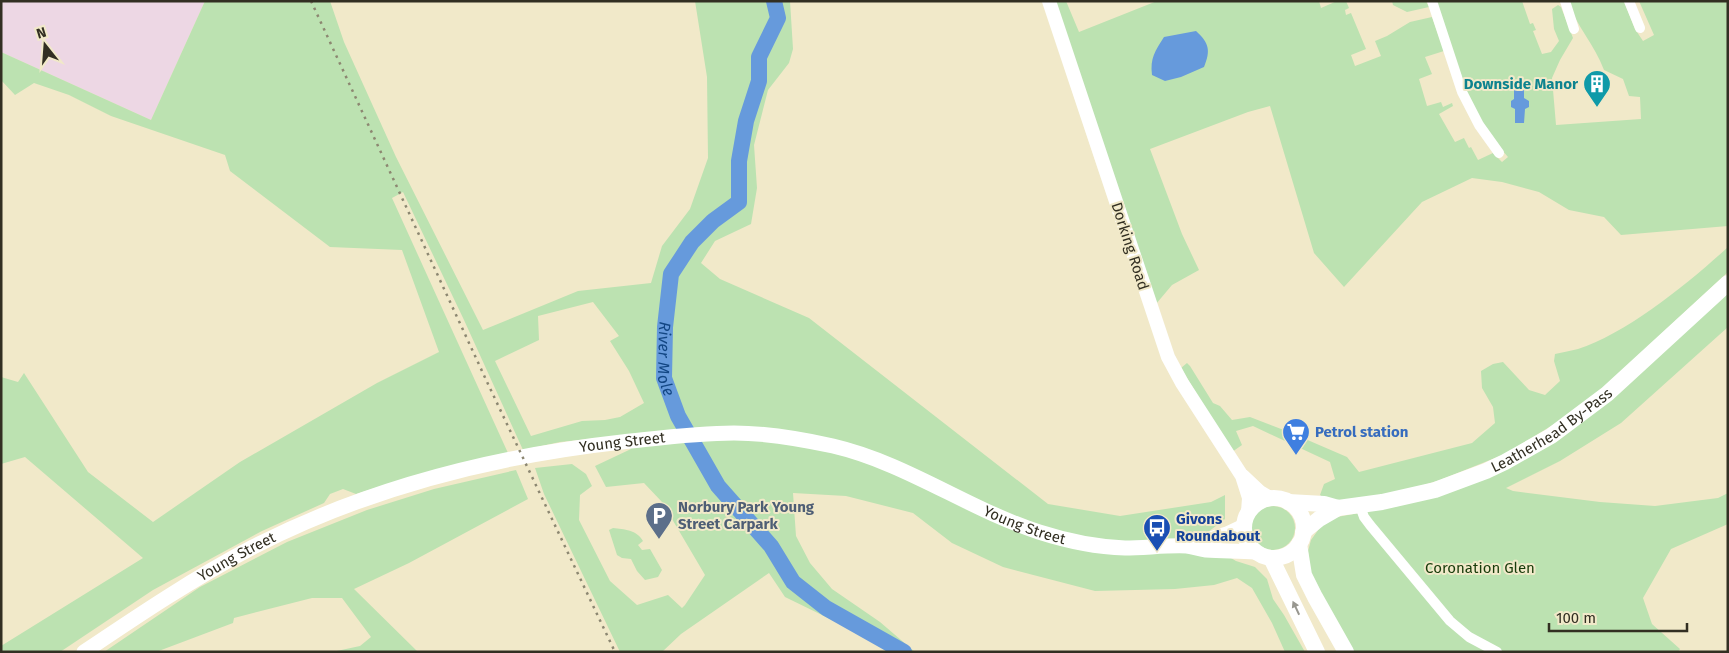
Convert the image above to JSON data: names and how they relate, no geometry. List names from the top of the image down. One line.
{"streets":{"highway":["Leatherhead By-Pass"],"main road":["Dorking Road","Young Street"]},"crossings":[["Dorking Road","Leatherhead By-Pass"],["Dorking Road","Young Street"],["Leatherhead By-Pass","Young Street"]],"water":["River Mole"],"parks":["Coronation Glen"],"places":{"building":["Downside Manor"],"supermarket":["Petrol station"],"parking":["Norbury Park Young Street Carpark"],"bus stop":["Givons Roundabout"]},"scale_bar":"100 m","north":"top"}
